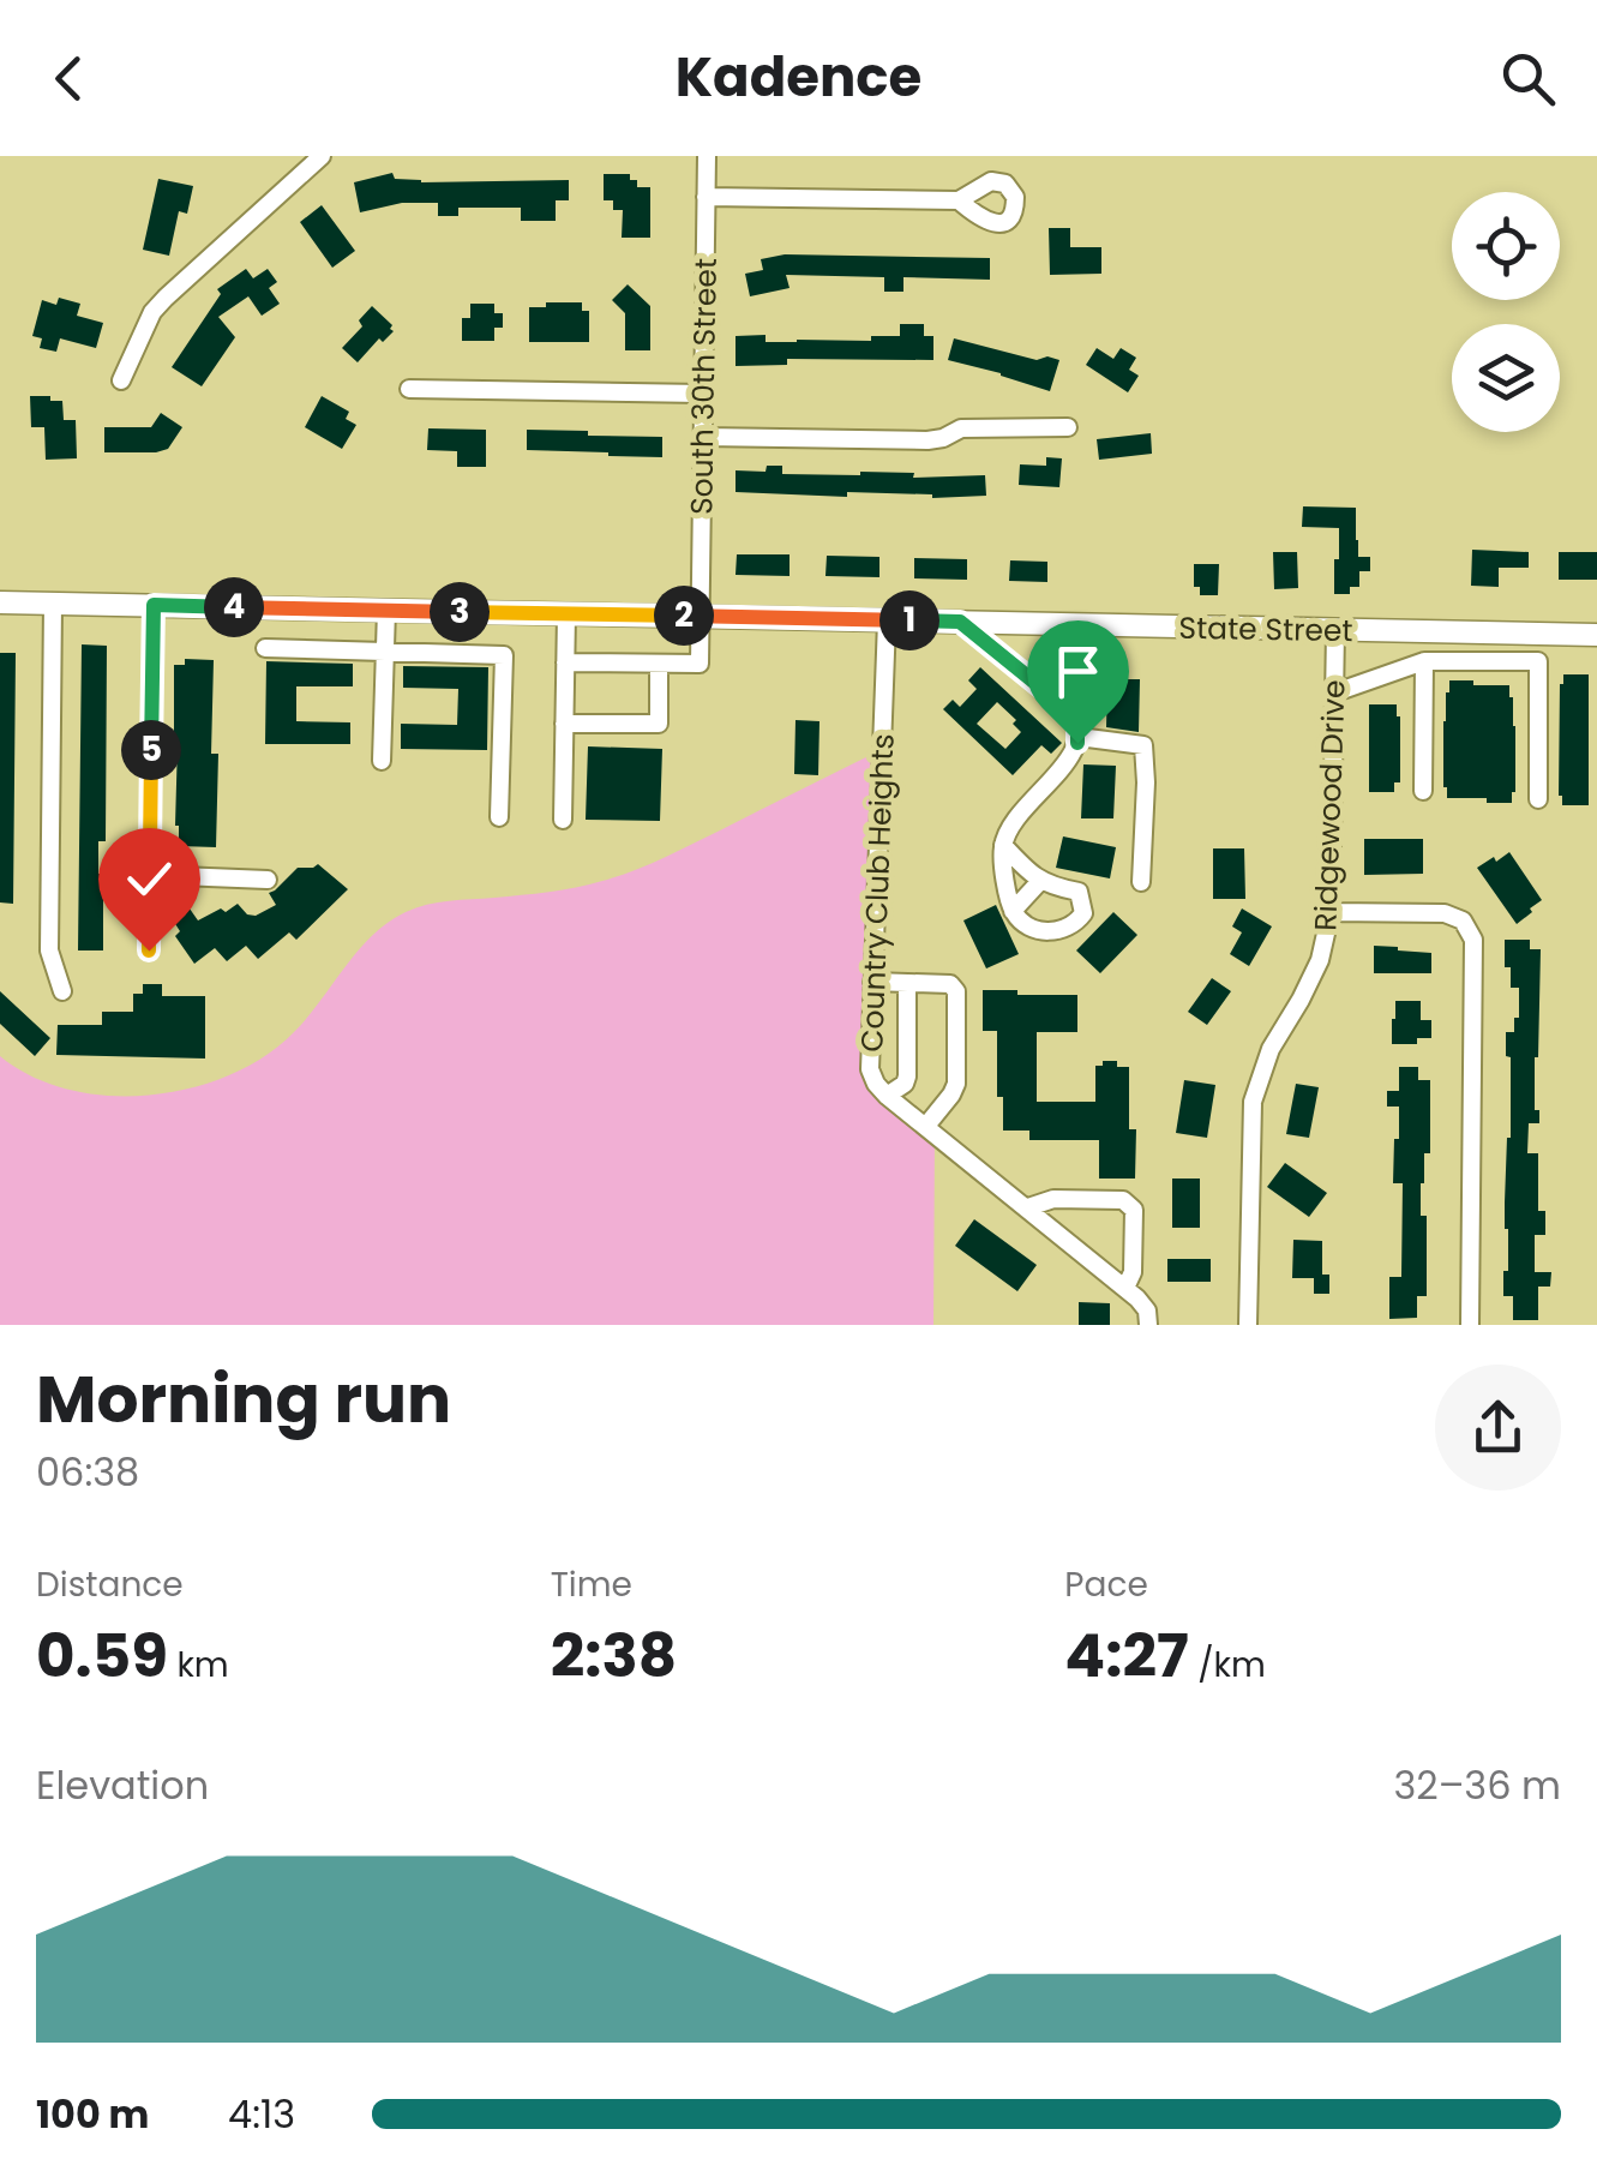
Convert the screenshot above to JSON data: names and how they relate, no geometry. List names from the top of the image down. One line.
{"streets":{"main road":["State Street"],"street":["South 30th Street","Ridgewood Drive","Country Club Heights"]},"crossings":[["South 30th Street","State Street"],["State Street","Ridgewood Drive"],["State Street","Country Club Heights"]],"page":{"header":"Kadence","pins":["4","3","2","1","5"],"heading":["Morning run","06:38"],"stats":[["Distance","0.59 km"],["Time","2:38"],["Pace","4:27 /km"]],"chart":["Elevation","32–36 m"],"list":[{"name":"100 m","note":"4:13"}]}}
